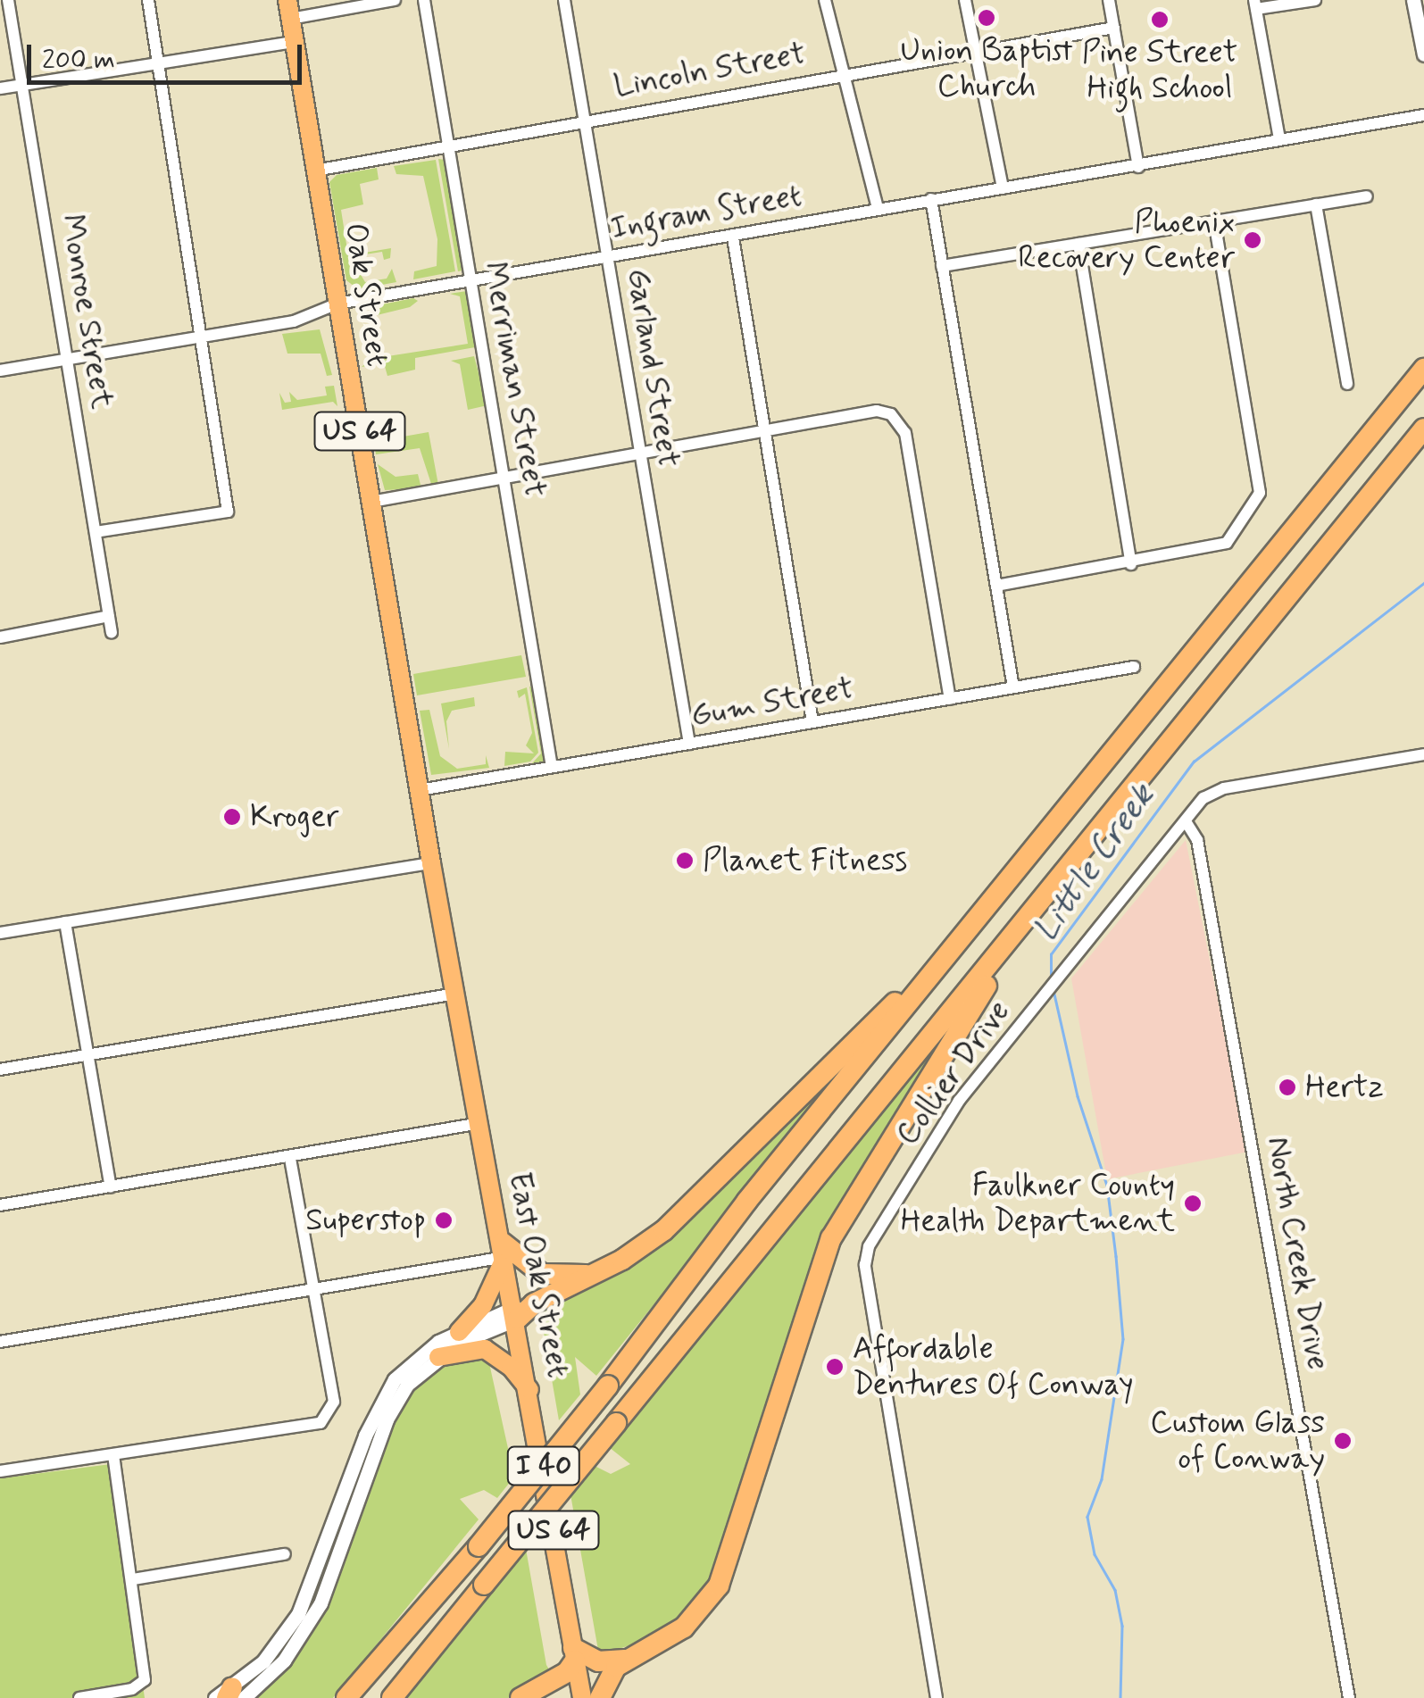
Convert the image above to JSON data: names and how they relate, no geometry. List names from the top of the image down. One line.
{"streets":{"highway":["Oak Street","US 64","East Oak Street","I 40"],"street":["Lincoln Street","Ingram Street","Monroe Street","Garland Street","Merriman Street","Gum Street","Collier Drive","North Creek Drive"]},"crossings":[["Lincoln Street","Oak Street"],["Lincoln Street","Garland Street"],["Lincoln Street","Merriman Street"],["Ingram Street","Oak Street"],["Ingram Street","Monroe Street"],["Ingram Street","Garland Street"],["Ingram Street","Merriman Street"],["Oak Street","Gum Street"],["Oak Street","East Oak Street"],["Garland Street","Gum Street"],["Merriman Street","Gum Street"],["Collier Drive","North Creek Drive"]],"water":["Little Creek"],"places":["Union Baptist Church","Pine Street High School","Phoenix Recovery Center","Kroger","Planet Fitness","Hertz","Faulkner County Health Department","Superstop","Affordable Dentures Of Conway","Custom Glass of Conway"],"scale_bar":"200 m"}
